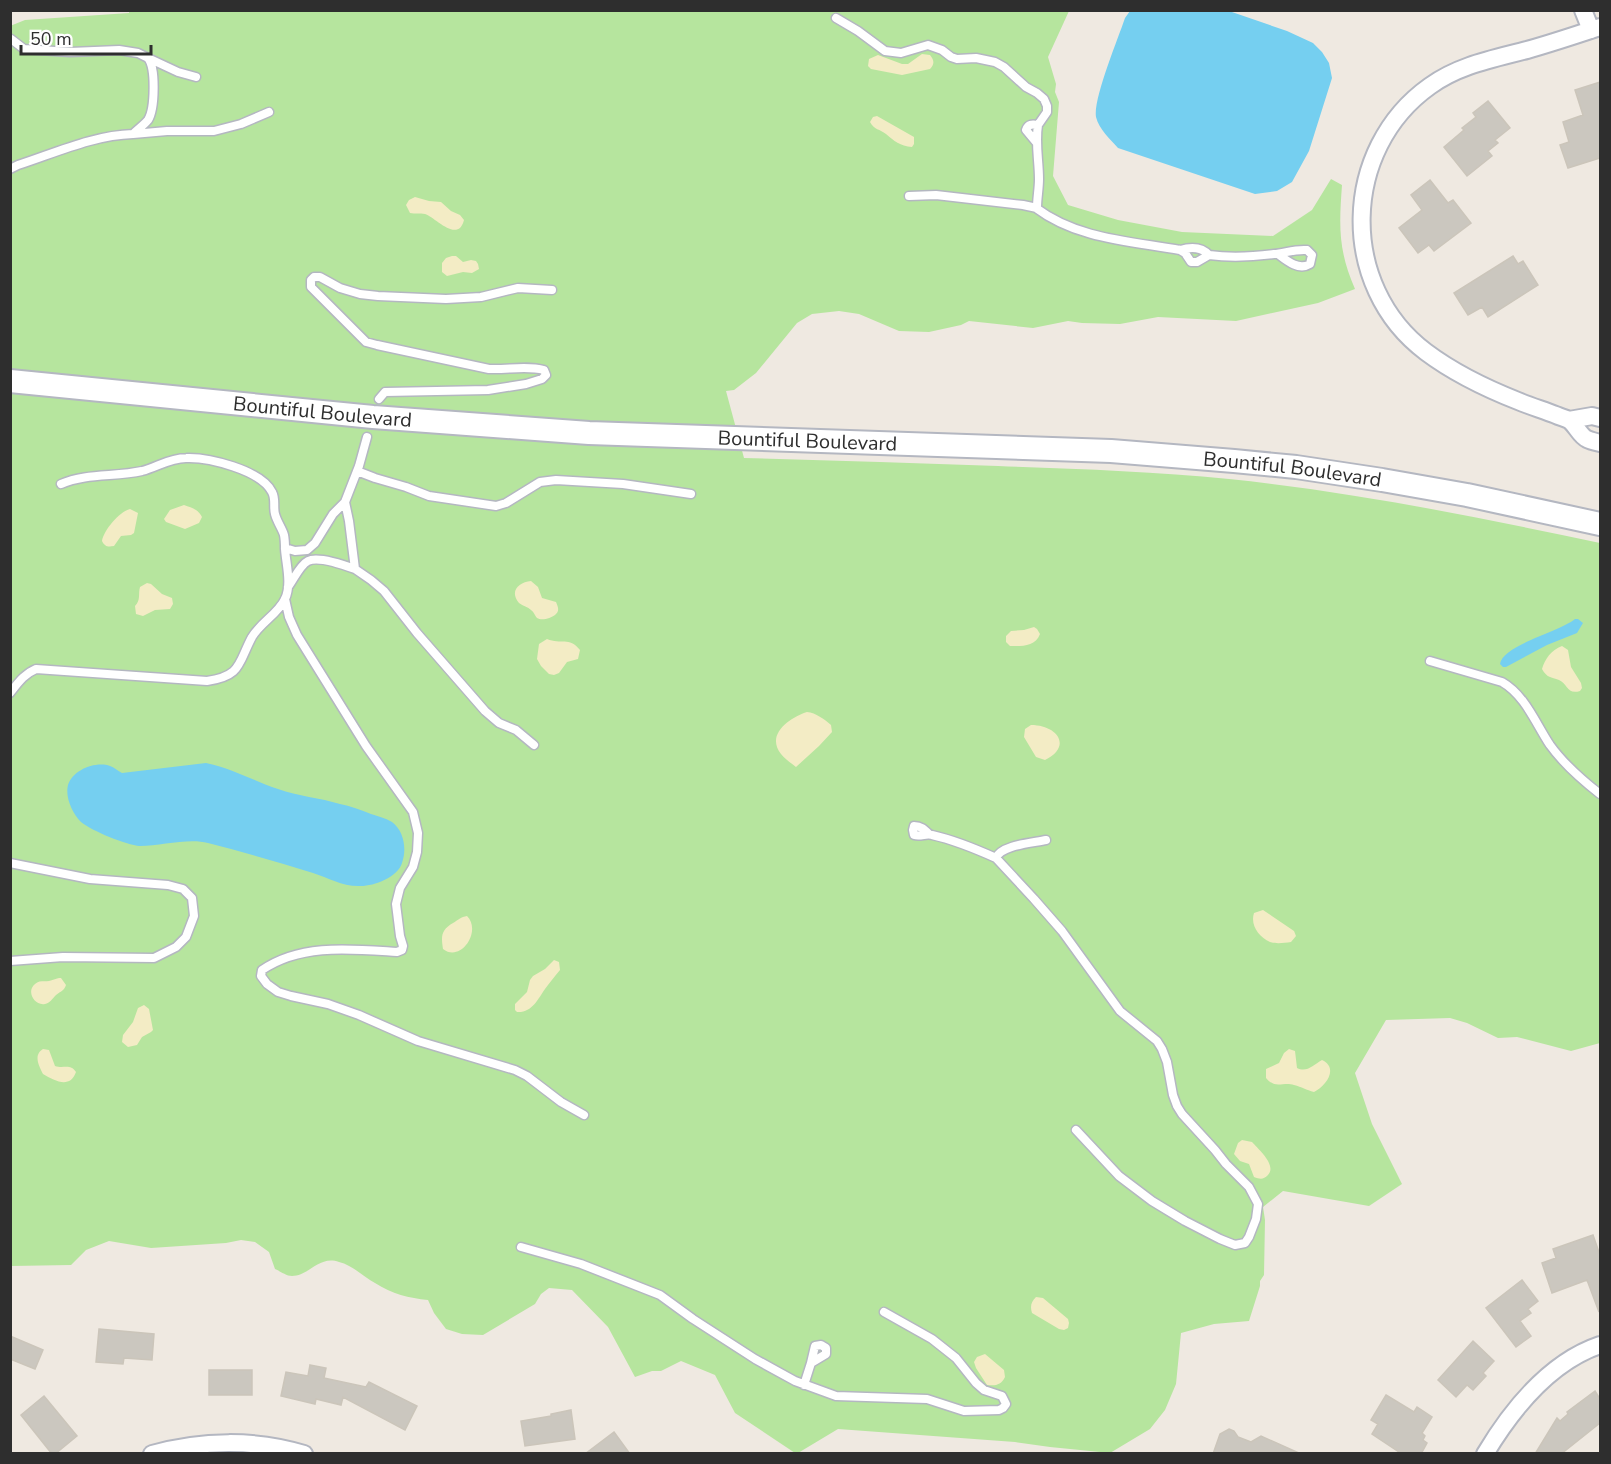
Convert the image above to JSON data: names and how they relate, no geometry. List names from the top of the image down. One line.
{"streets":{"main road":["Bountiful Boulevard"]},"scale_bar":"50 m"}
